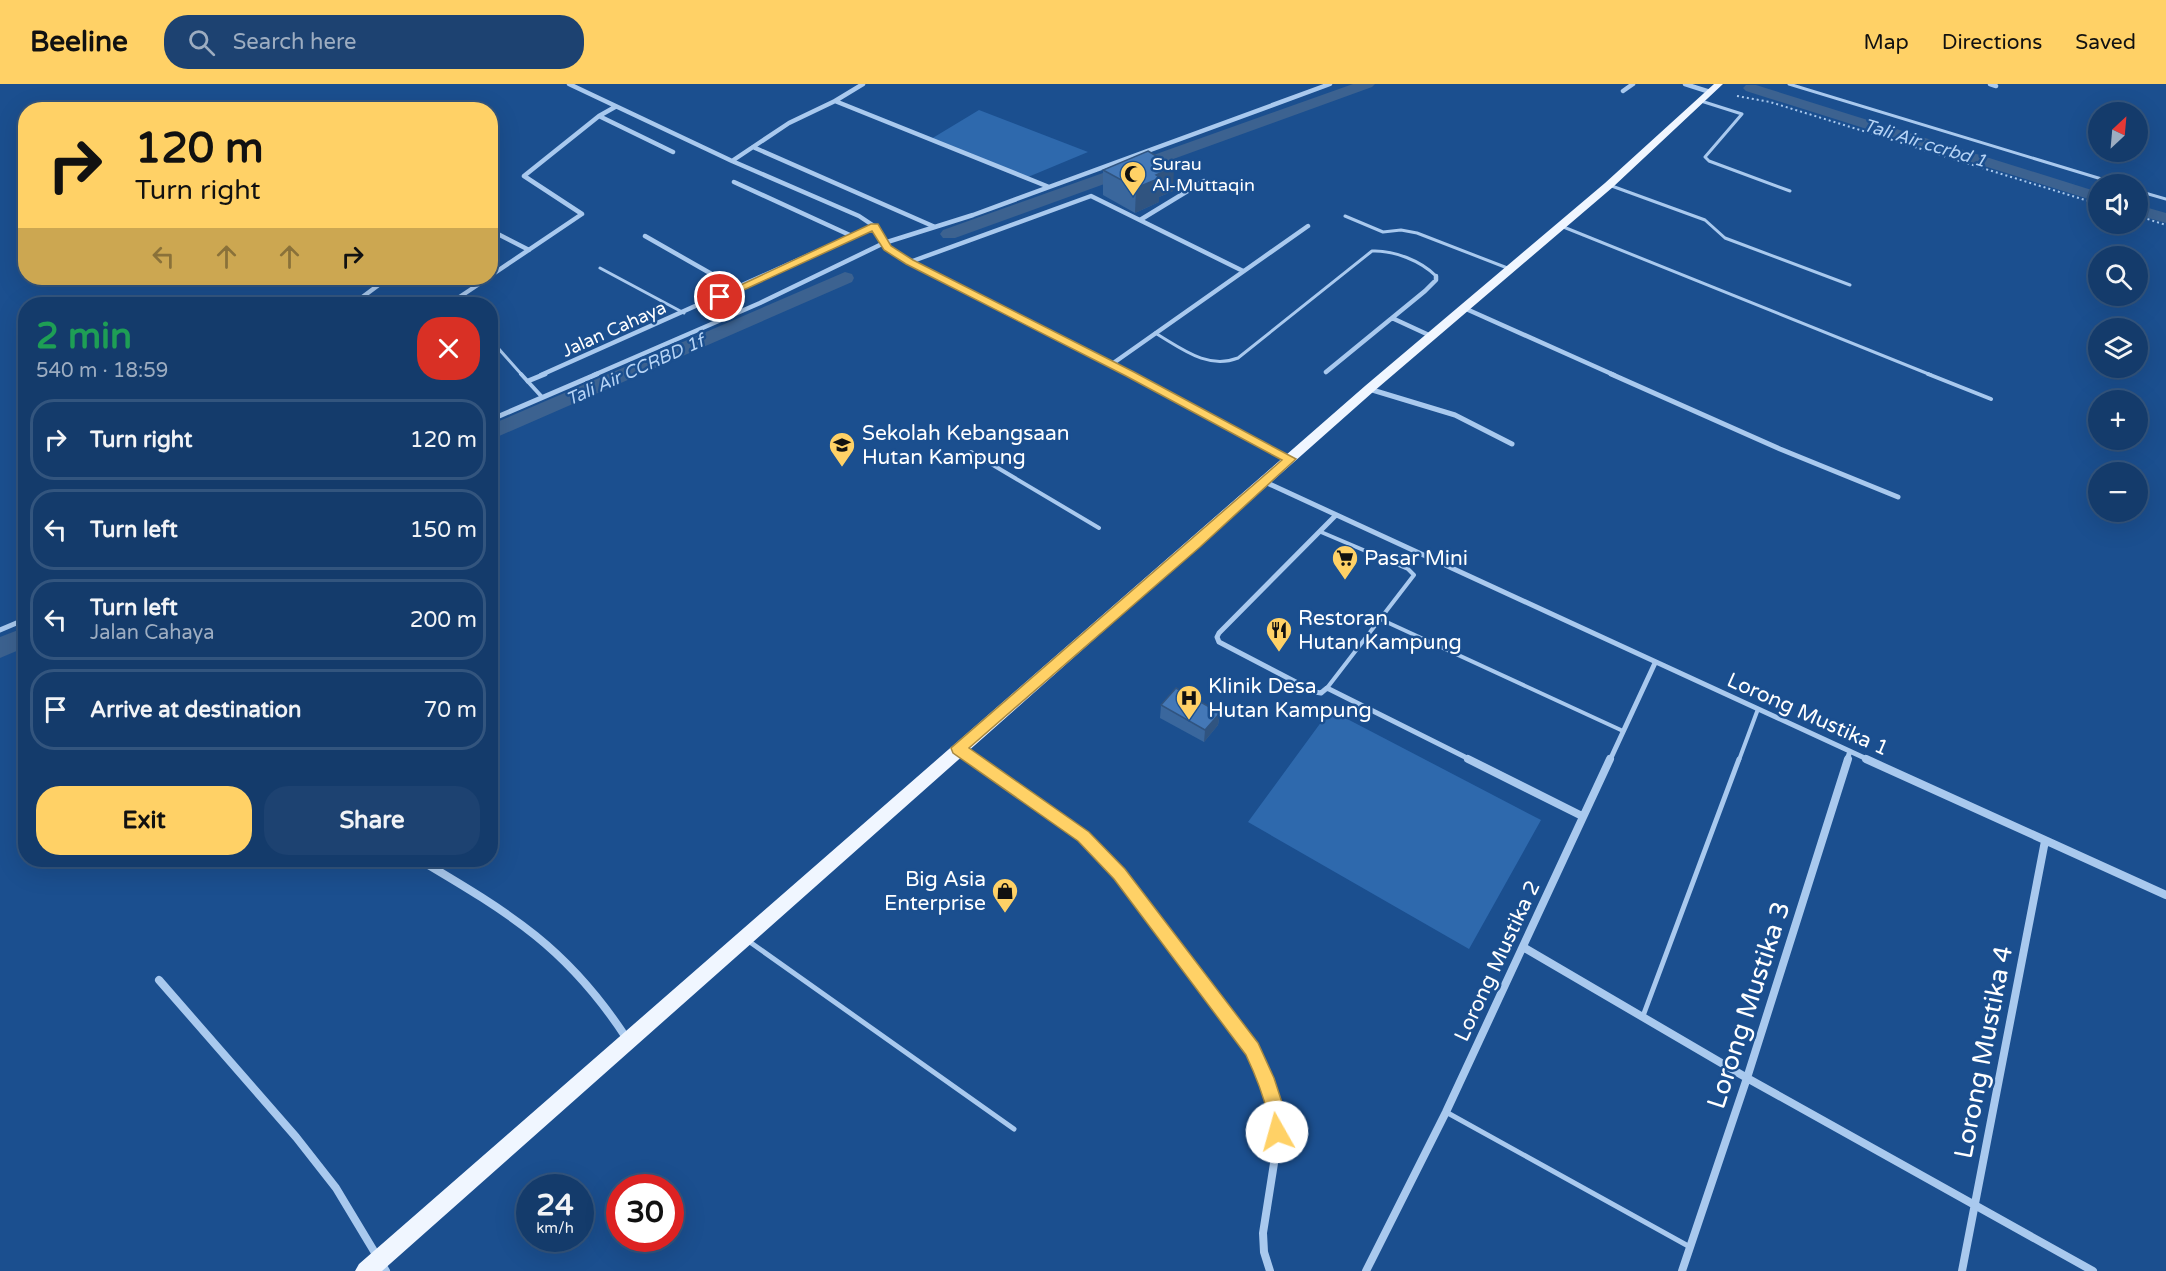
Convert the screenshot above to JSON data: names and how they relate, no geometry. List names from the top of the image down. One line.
{"streets":{"street":["Jalan Cahaya","Lorong Mustika 1","Lorong Mustika 2","Lorong Mustika 3","Lorong Mustika 4"]},"crossings":[["Lorong Mustika 1","Lorong Mustika 2"],["Lorong Mustika 1","Lorong Mustika 3"],["Lorong Mustika 1","Lorong Mustika 4"]],"water":["Tali Air ccrbd 1","Tali Air CCRBD 1f"],"places":{"mosque":["Surau Al-Muttaqin"],"school or university":["Sekolah Kebangsaan Hutan Kampung"],"supermarket":["Pasar Mini"],"restaurant":["Restoran Hutan Kampung"],"hospital":["Klinik Desa Hutan Kampung"],"shop":["Big Asia Enterprise"]},"north":"top right","page":{"header":"Beeline","search":"Search here","nav":["Map","Directions","Saved"],"map_buttons":["+","−"],"turn":["120 m","Turn right"],"heading":["2 min","540 m · 18:59"],"list":[{"name":"Turn right","value":"120 m"},{"name":"Turn left","value":"150 m"},{"name":"Turn left","note":"Jalan Cahaya","value":"200 m"},{"name":"Arrive at destination","value":"70 m"}],"buttons":["Exit","Share"],"speed":"24 km/h","limit":"30"}}
